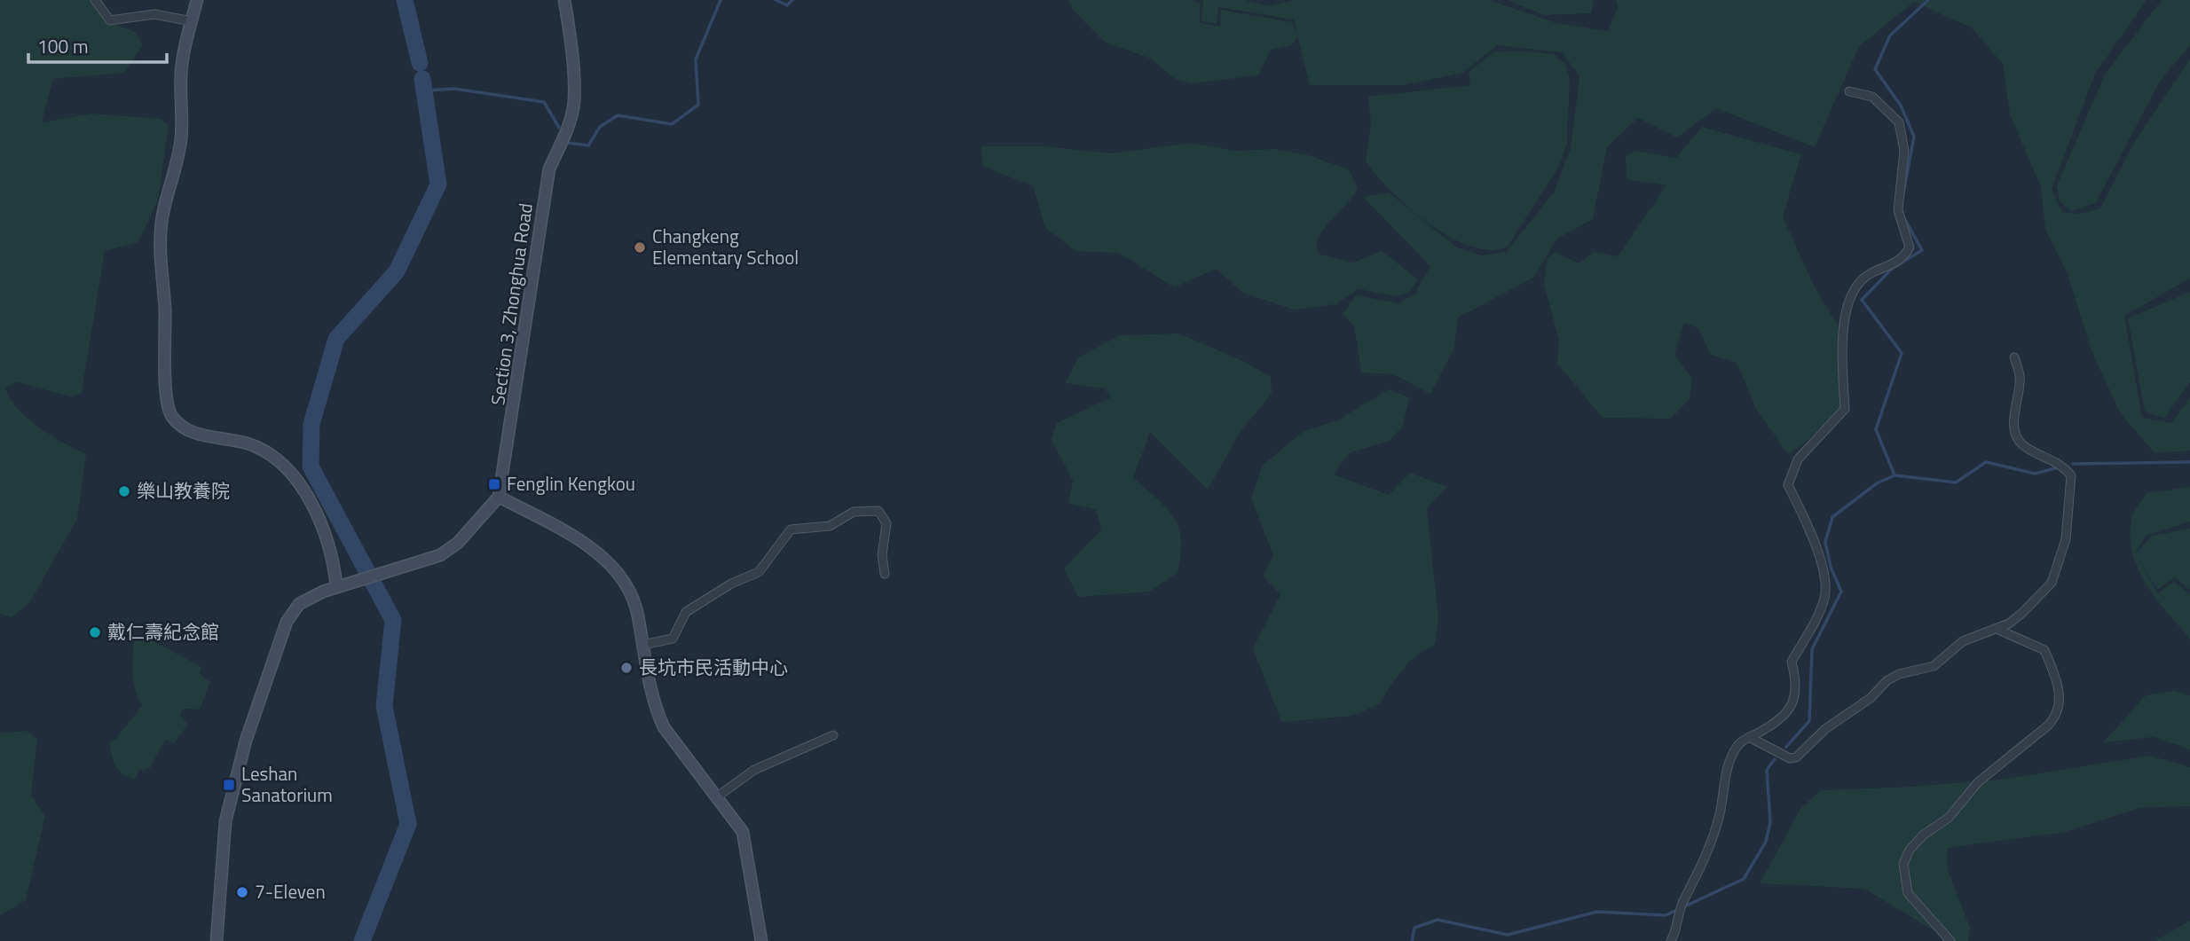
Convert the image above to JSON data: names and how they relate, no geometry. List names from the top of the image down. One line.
{"streets":{"street":["Section 3, Zhonghua Road"]},"places":{"other":["Changkeng Elementary School","樂山教養院","戴仁壽紀念館","長坑市民活動中心","7-Eleven"],"transit":["Fenglin Kengkou","Leshan Sanatorium"]},"scale_bar":"100 m"}
